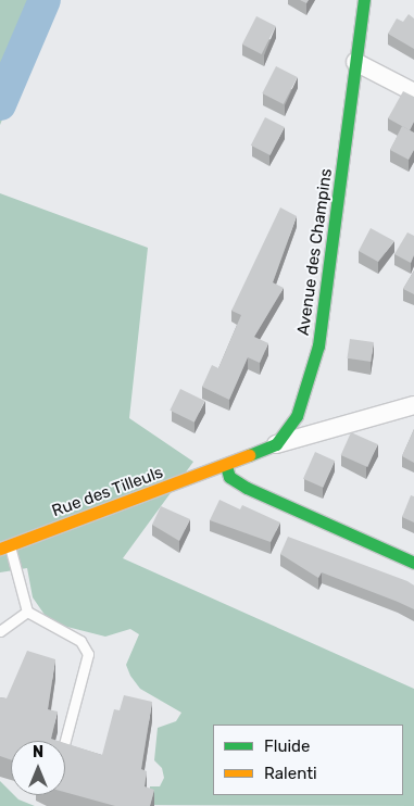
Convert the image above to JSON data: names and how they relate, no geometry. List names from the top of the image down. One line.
{"streets":{"street":["Avenue des Champins","Rue des Tilleuls"]},"legend":["Fluide","Ralenti"],"north":"top"}
